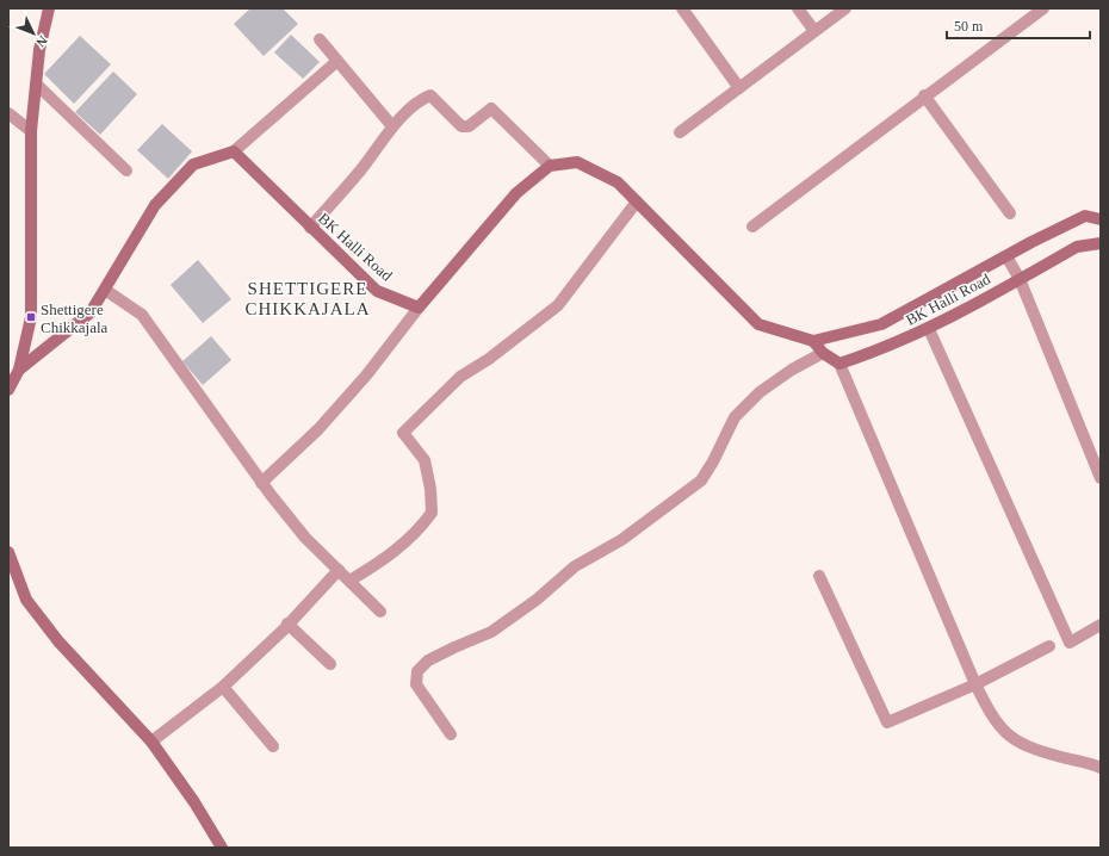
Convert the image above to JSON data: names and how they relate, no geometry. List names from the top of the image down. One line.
{"streets":{"main road":["BK Halli Road"]},"districts":["SHETTIGERE CHIKKAJALA"],"places":{"transit":["Shettigere Chikkajala"]},"scale_bar":"50 m","north":"bottom right"}
